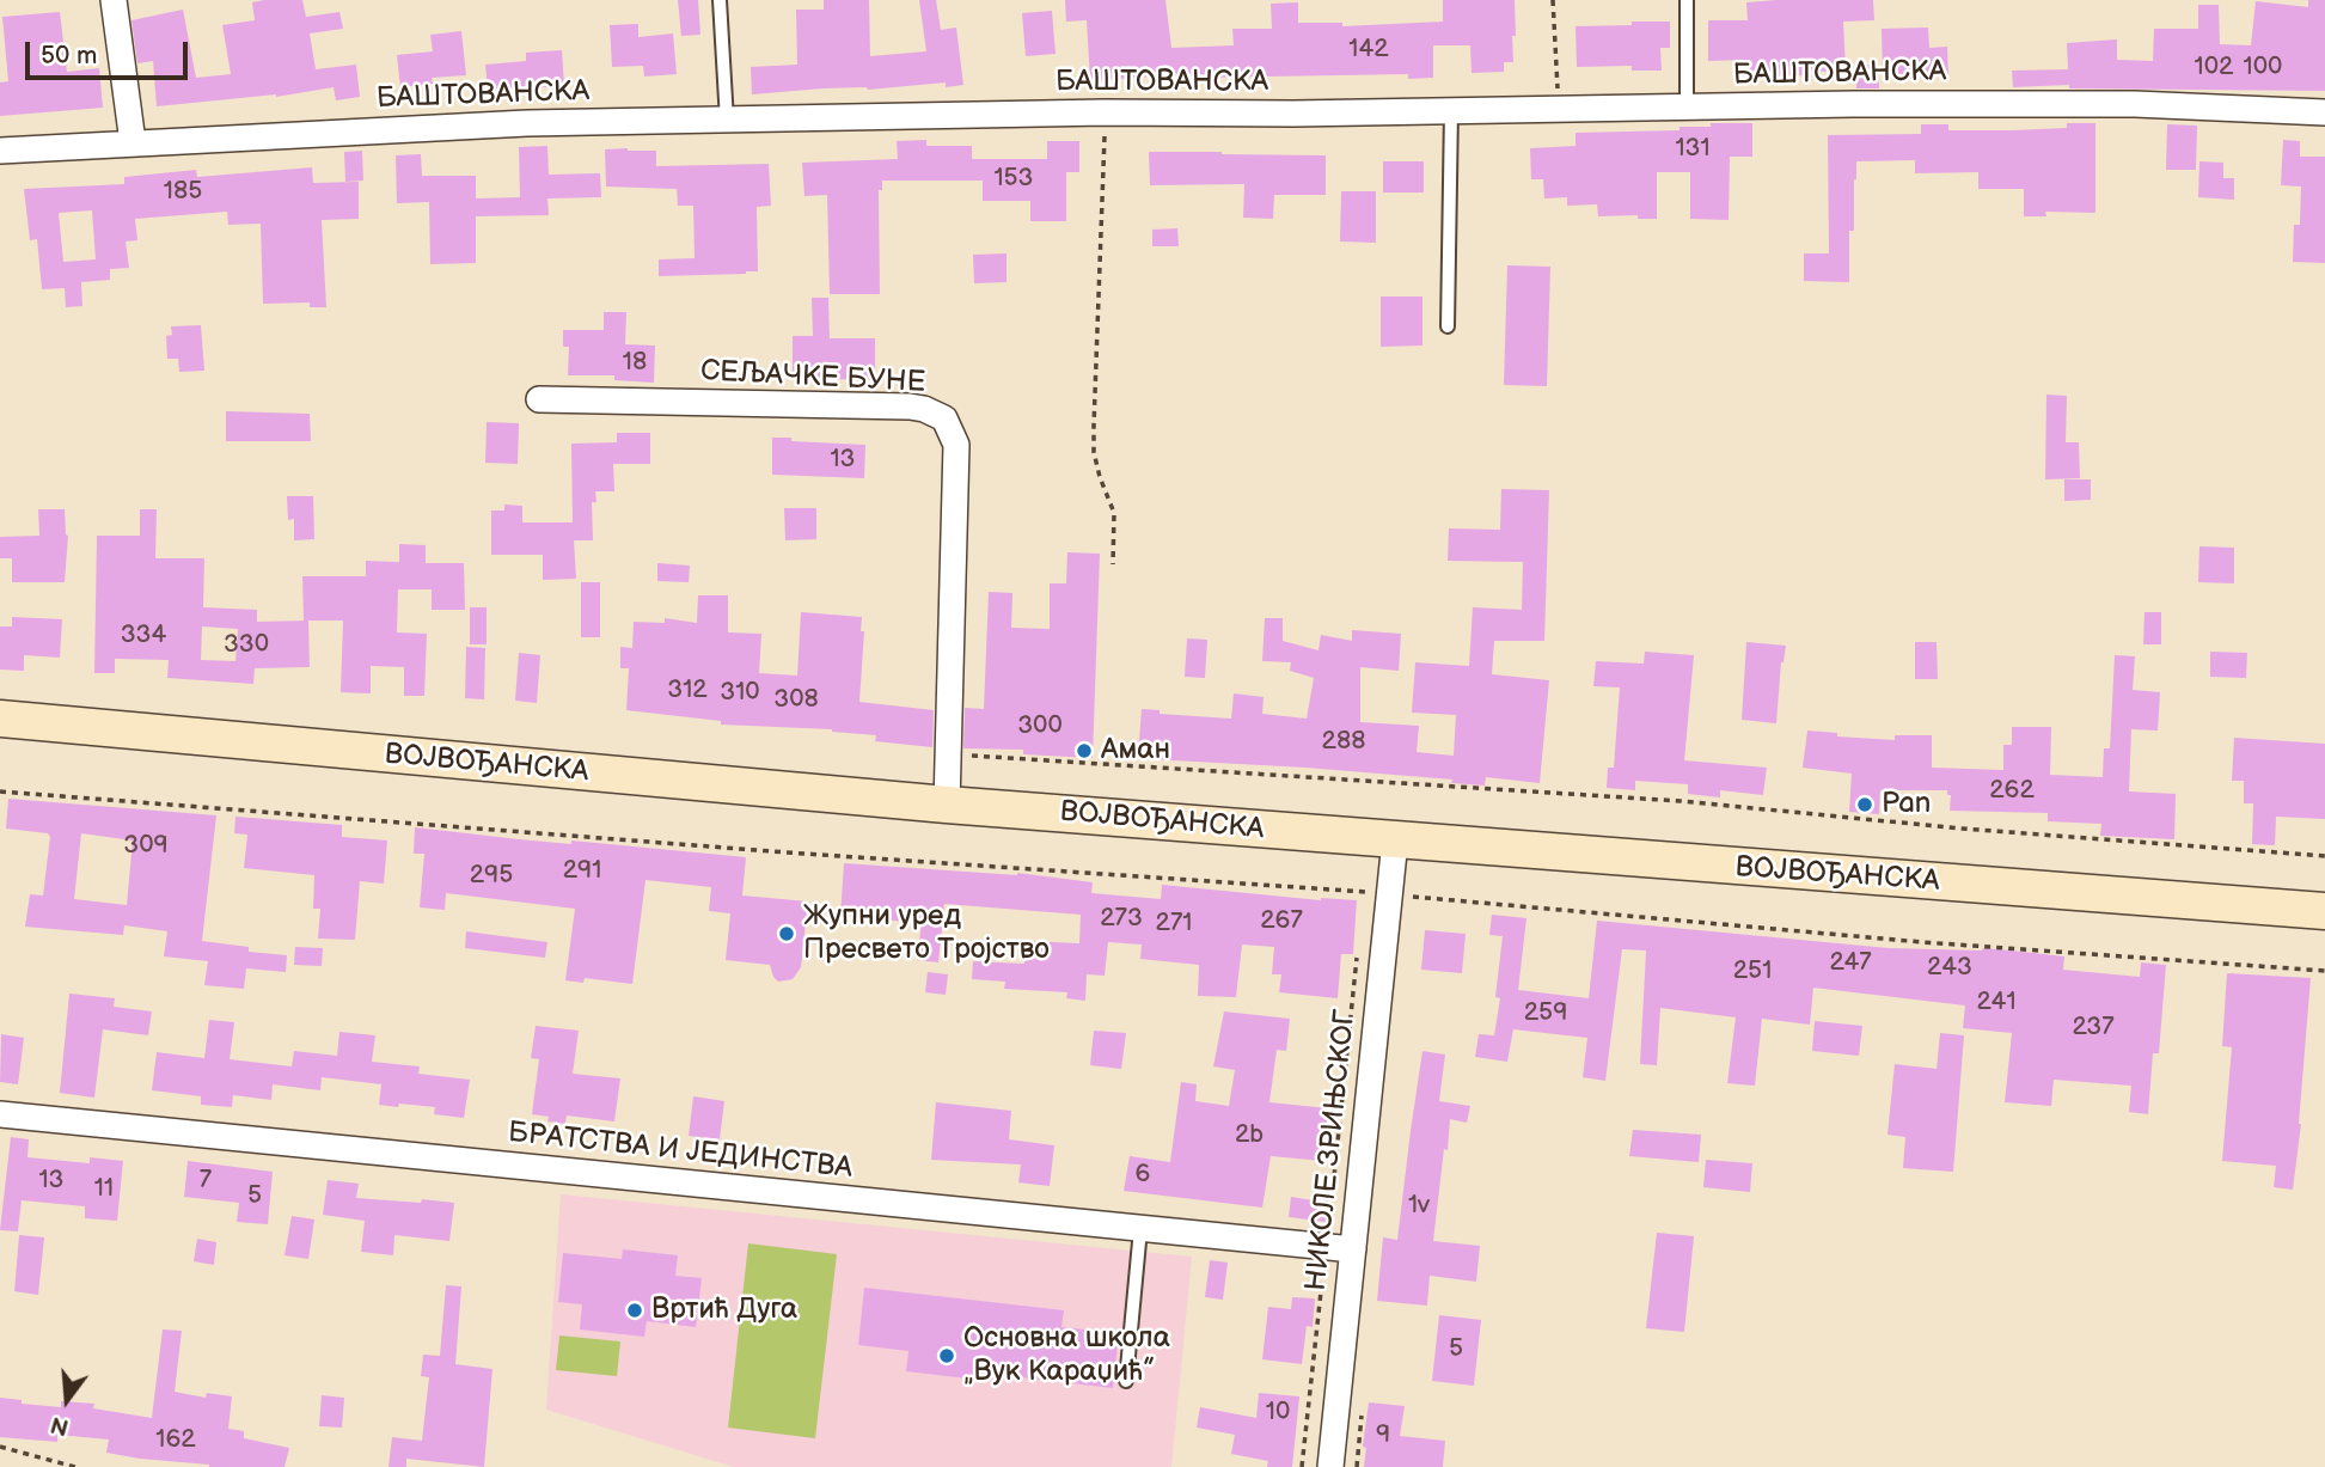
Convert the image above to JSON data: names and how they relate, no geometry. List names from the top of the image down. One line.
{"streets":{"main road":["ВОЈВОЂАНСКА"],"street":["БАШТОВАНСКА","СЕЉАЧКЕ БУНЕ","НИКОЛЕ ЗРИЊСКОГ","БРАТСТВА И ЈЕДИНСТВА"]},"crossings":[["СЕЉАЧКЕ БУНЕ","ВОЈВОЂАНСКА"],["ВОЈВОЂАНСКА","НИКОЛЕ ЗРИЊСКОГ"],["НИКОЛЕ ЗРИЊСКОГ","БРАТСТВА И ЈЕДИНСТВА"]],"places":["Аман","Pan","Жупни уред Пресвето Тројство","Вртић Дуга","Основна школа „Вук Караџић”"],"house_numbers":["142","102","100","131","153","185","18","13","334","330","312","310","308","300","288","262","309","291","295","273","267","271","247","243","251","241","259","237","2b","6","13","7","11","5","1v","5","10","9","162"],"scale_bar":"50 m","north":"bottom"}
